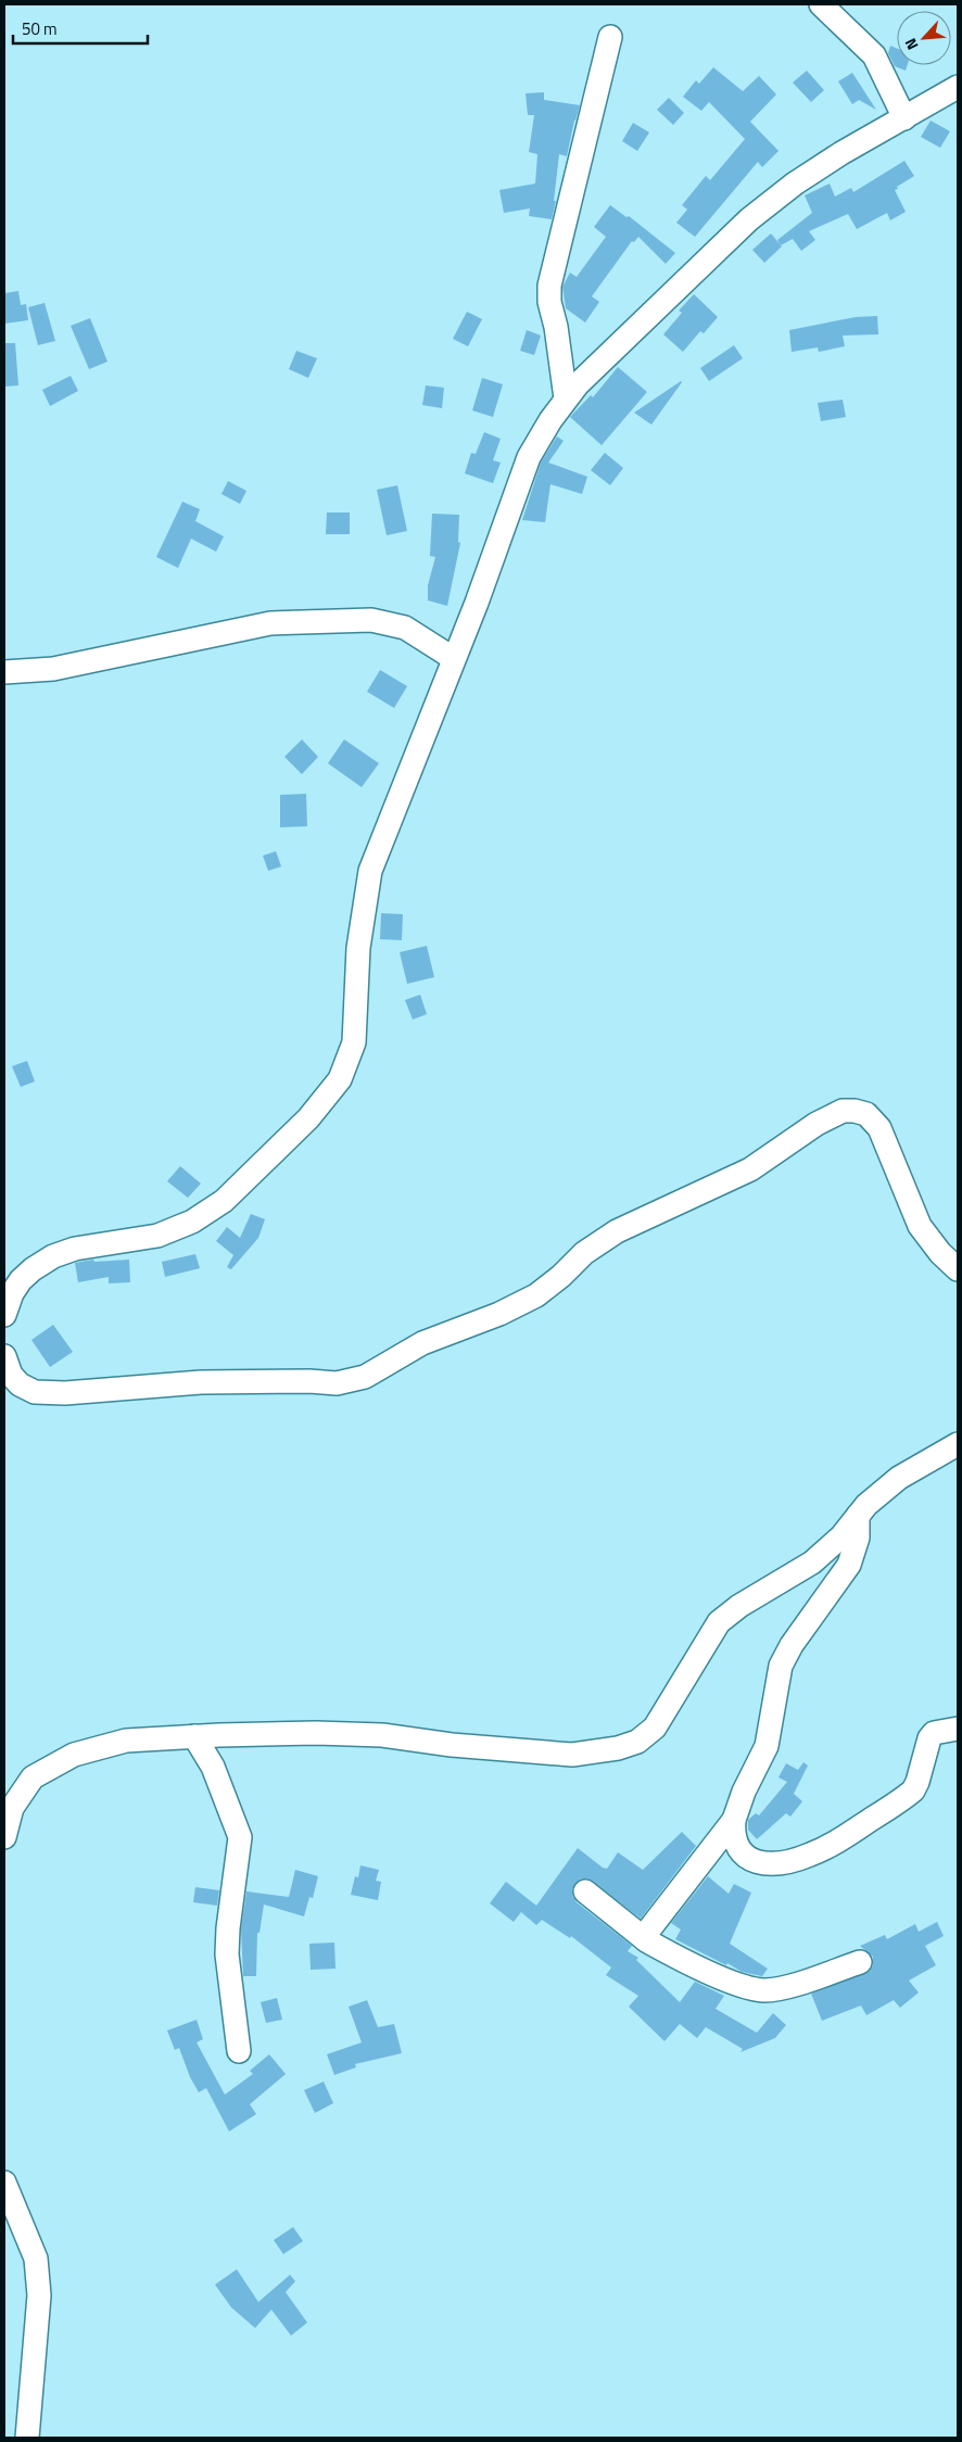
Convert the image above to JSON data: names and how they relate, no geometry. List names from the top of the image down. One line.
{"scale_bar":"50 m","north":"bottom left"}
